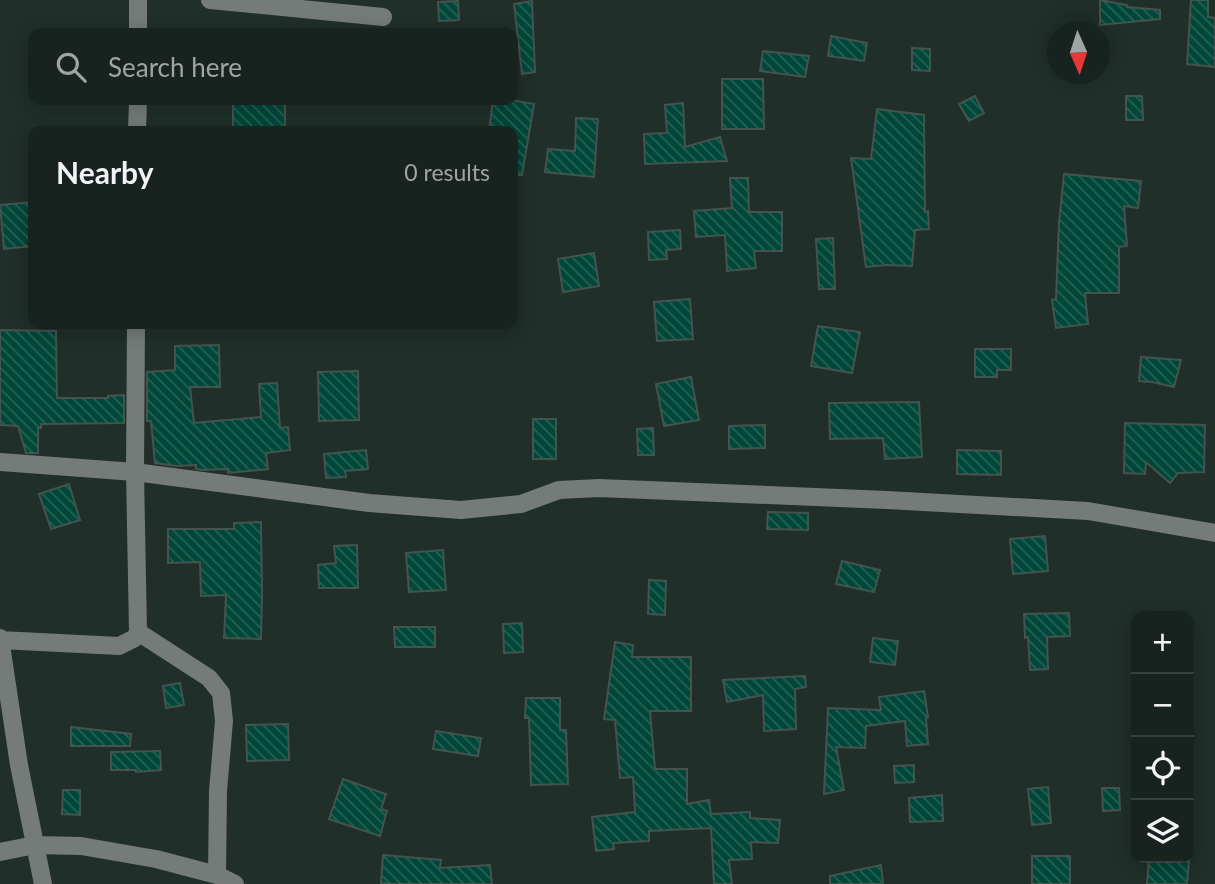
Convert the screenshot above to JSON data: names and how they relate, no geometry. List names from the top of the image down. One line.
{"north":"bottom","page":{"search":"Search here","heading":["Nearby","0 results"],"map_buttons":["+","−"]}}
